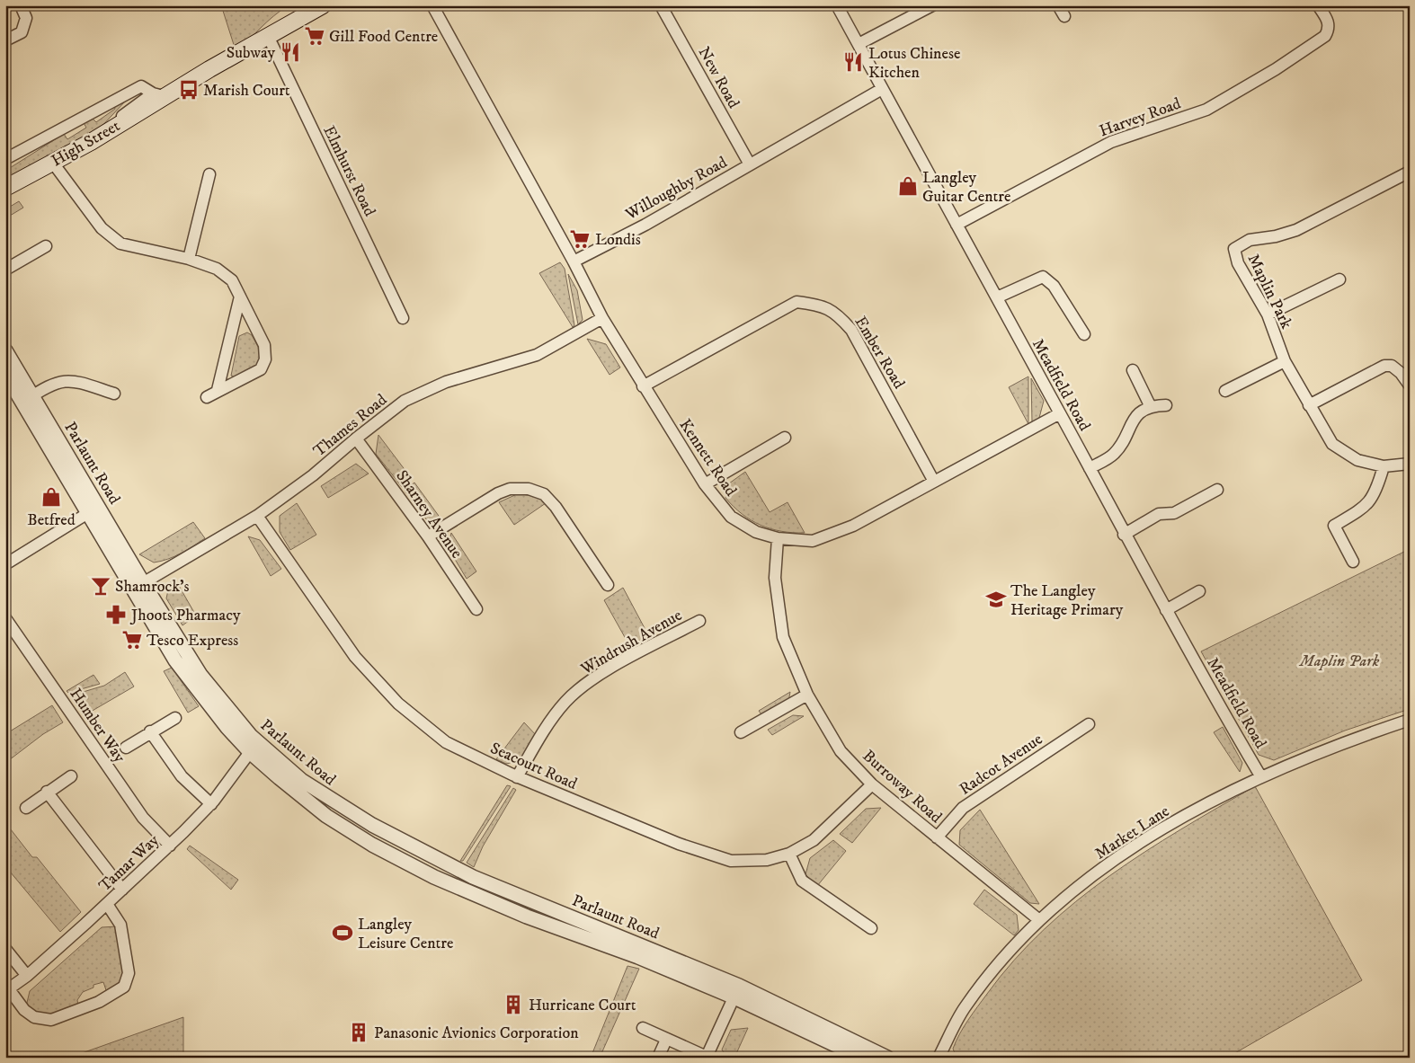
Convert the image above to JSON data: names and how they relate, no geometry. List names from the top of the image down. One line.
{"streets":{"main road":["High Street"],"street":["New Road","Harvey Road","Elmhurst Road","Willoughby Road","Maplin Park","Ember Road","Meadfield Road","Thames Road","Kennett Road","Parlaunt Road","Sharney Avenue","Windrush Avenue","Humber Way","Radcot Avenue","Seacourt Road","Burroway Road","Market Lane","Tamar Way"]},"crossings":[["New Road","Willoughby Road"],["Harvey Road","Meadfield Road"],["High Street","Elmhurst Road"],["Willoughby Road","Meadfield Road"],["Willoughby Road","Kennett Road"],["Ember Road","Kennett Road"],["Meadfield Road","Kennett Road"],["Meadfield Road","Market Lane"],["Thames Road","Kennett Road"],["Thames Road","Parlaunt Road"],["Thames Road","Sharney Avenue"],["Thames Road","Seacourt Road"],["Kennett Road","Burroway Road"],["Parlaunt Road","Tamar Way"],["Windrush Avenue","Seacourt Road"],["Humber Way","Tamar Way"],["Radcot Avenue","Burroway Road"],["Seacourt Road","Burroway Road"],["Burroway Road","Market Lane"]],"parks":["Maplin Park"],"places":{"supermarket":["Gill Food Centre","Londis","Tesco Express"],"restaurant":["Subway","Lotus Chinese Kitchen"],"bus stop":["Marish Court"],"shop":["Langley Guitar Centre","Betfred"],"bar":["Shamrock's"],"school or university":["The Langley Heritage Primary"],"pharmacy":["Jhoots Pharmacy"],"sports":["Langley Leisure Centre"],"building":["Hurricane Court","Panasonic Avionics Corporation"]}}
